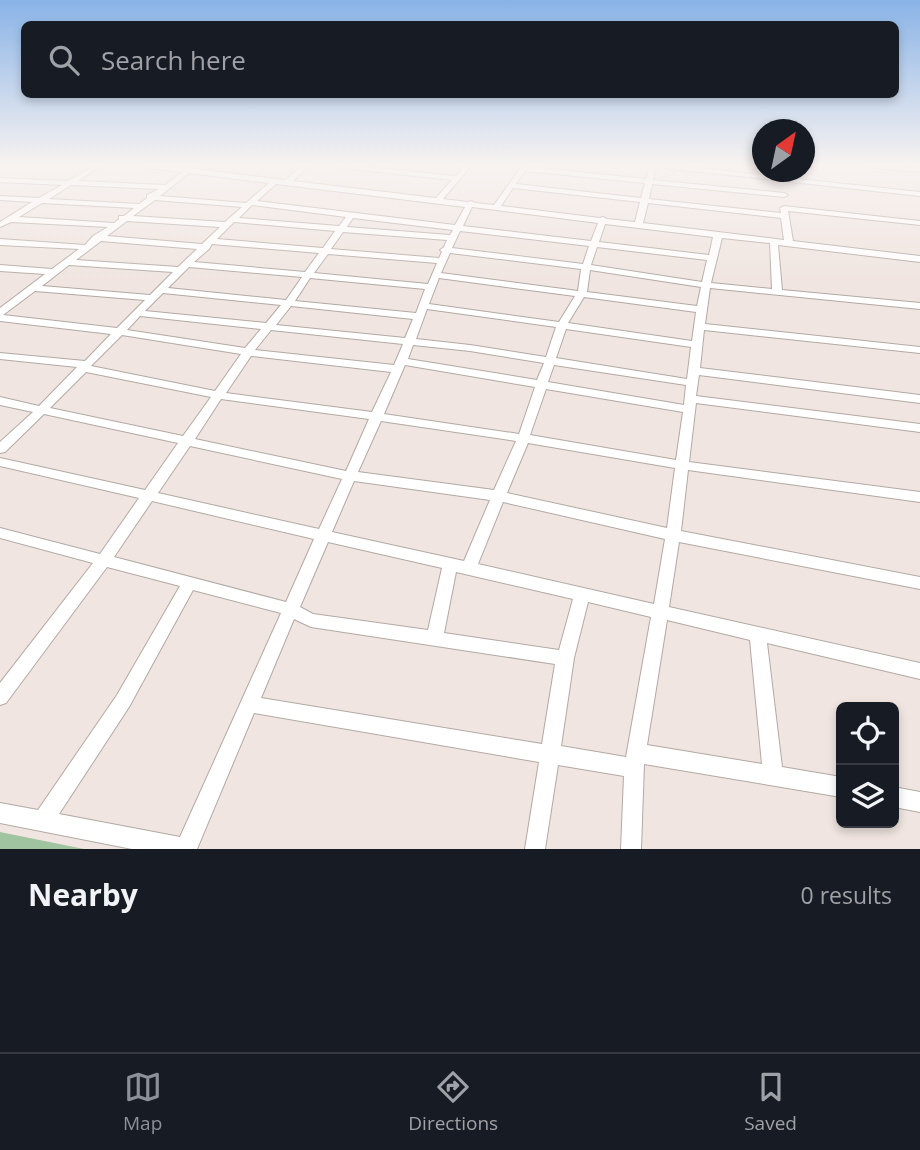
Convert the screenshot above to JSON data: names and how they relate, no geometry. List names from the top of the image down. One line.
{"north":"top right","page":{"search":"Search here","heading":["Nearby","0 results"],"nav":["Map","Directions","Saved"]}}
